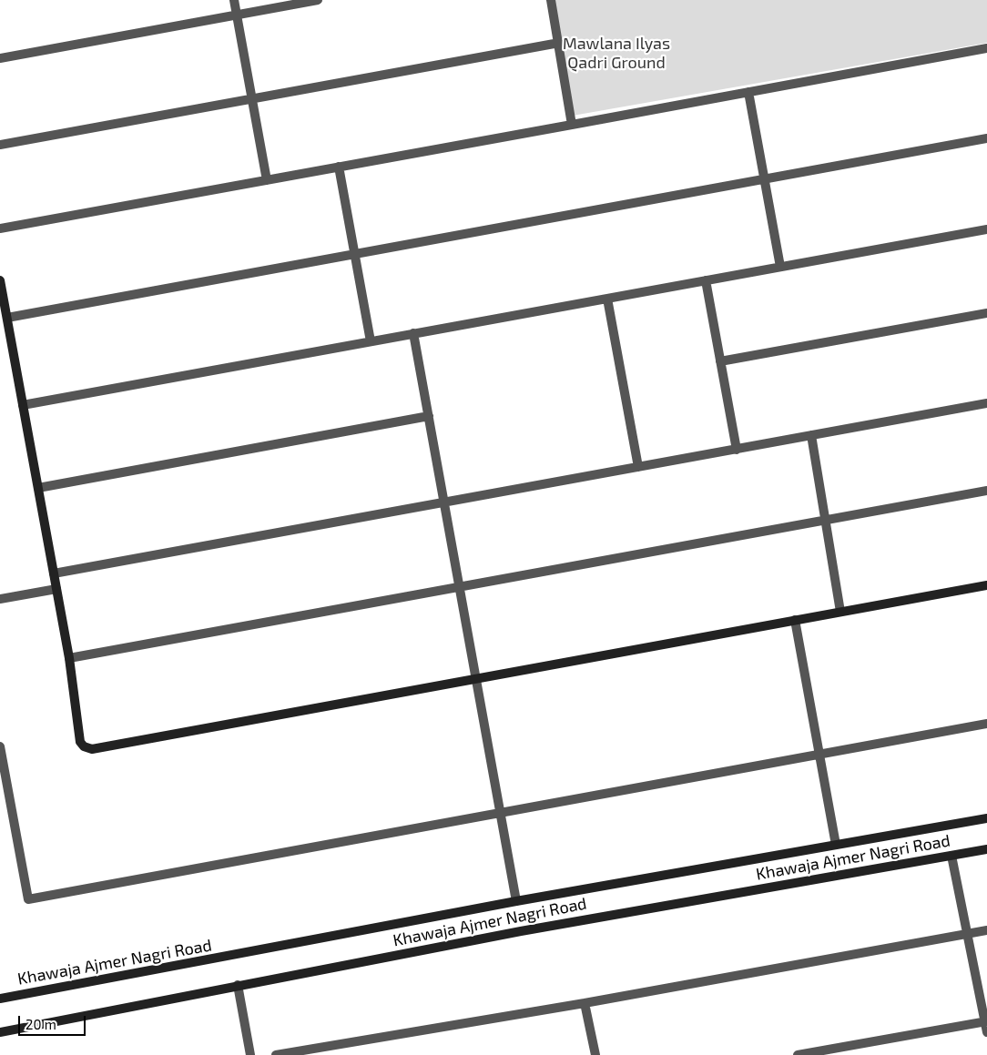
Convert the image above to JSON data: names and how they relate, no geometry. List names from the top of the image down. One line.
{"streets":{"main road":["Khawaja Ajmer Nagri Road"]},"parks":["Mawlana Ilyas Qadri Ground"],"scale_bar":"20 m"}
